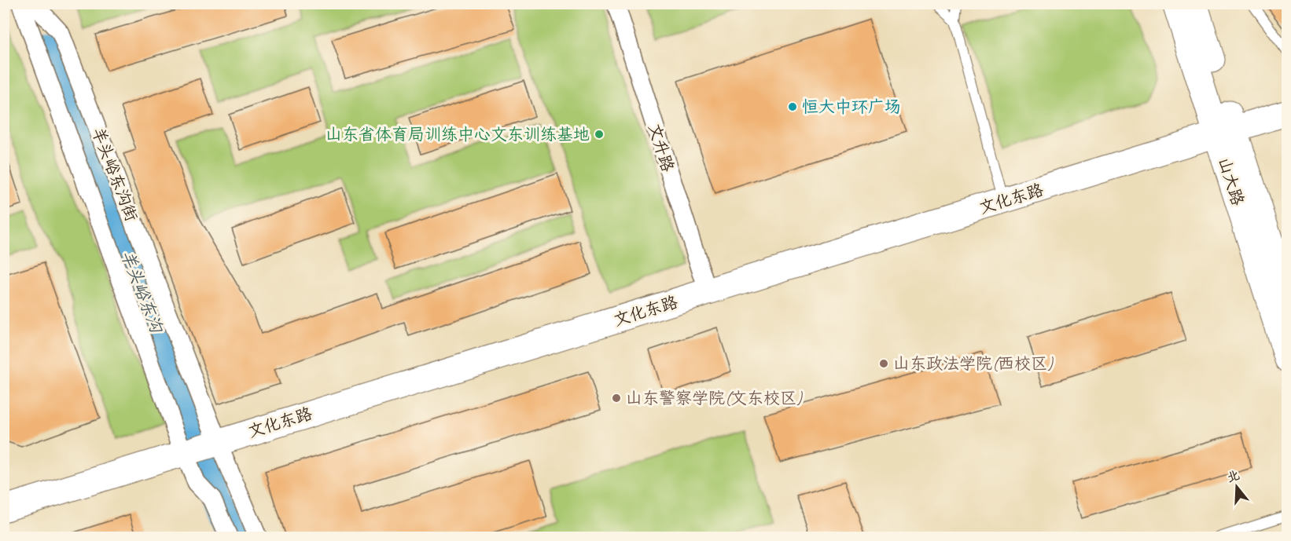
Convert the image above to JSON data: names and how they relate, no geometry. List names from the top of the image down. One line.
{"streets":{"main road":["山大路","文化东路"],"street":["文升路","羊头峪东沟街"]},"crossings":[["文升路","文化东路"],["羊头峪东沟街","文化东路"],["山大路","文化东路"]],"water":["羊头峪东沟"],"places":["恒大中环广场","山东省体育局训练中心文东训练基地","山东政法学院(西校区)","山东警察学院(文东校区)"],"north":"top"}
